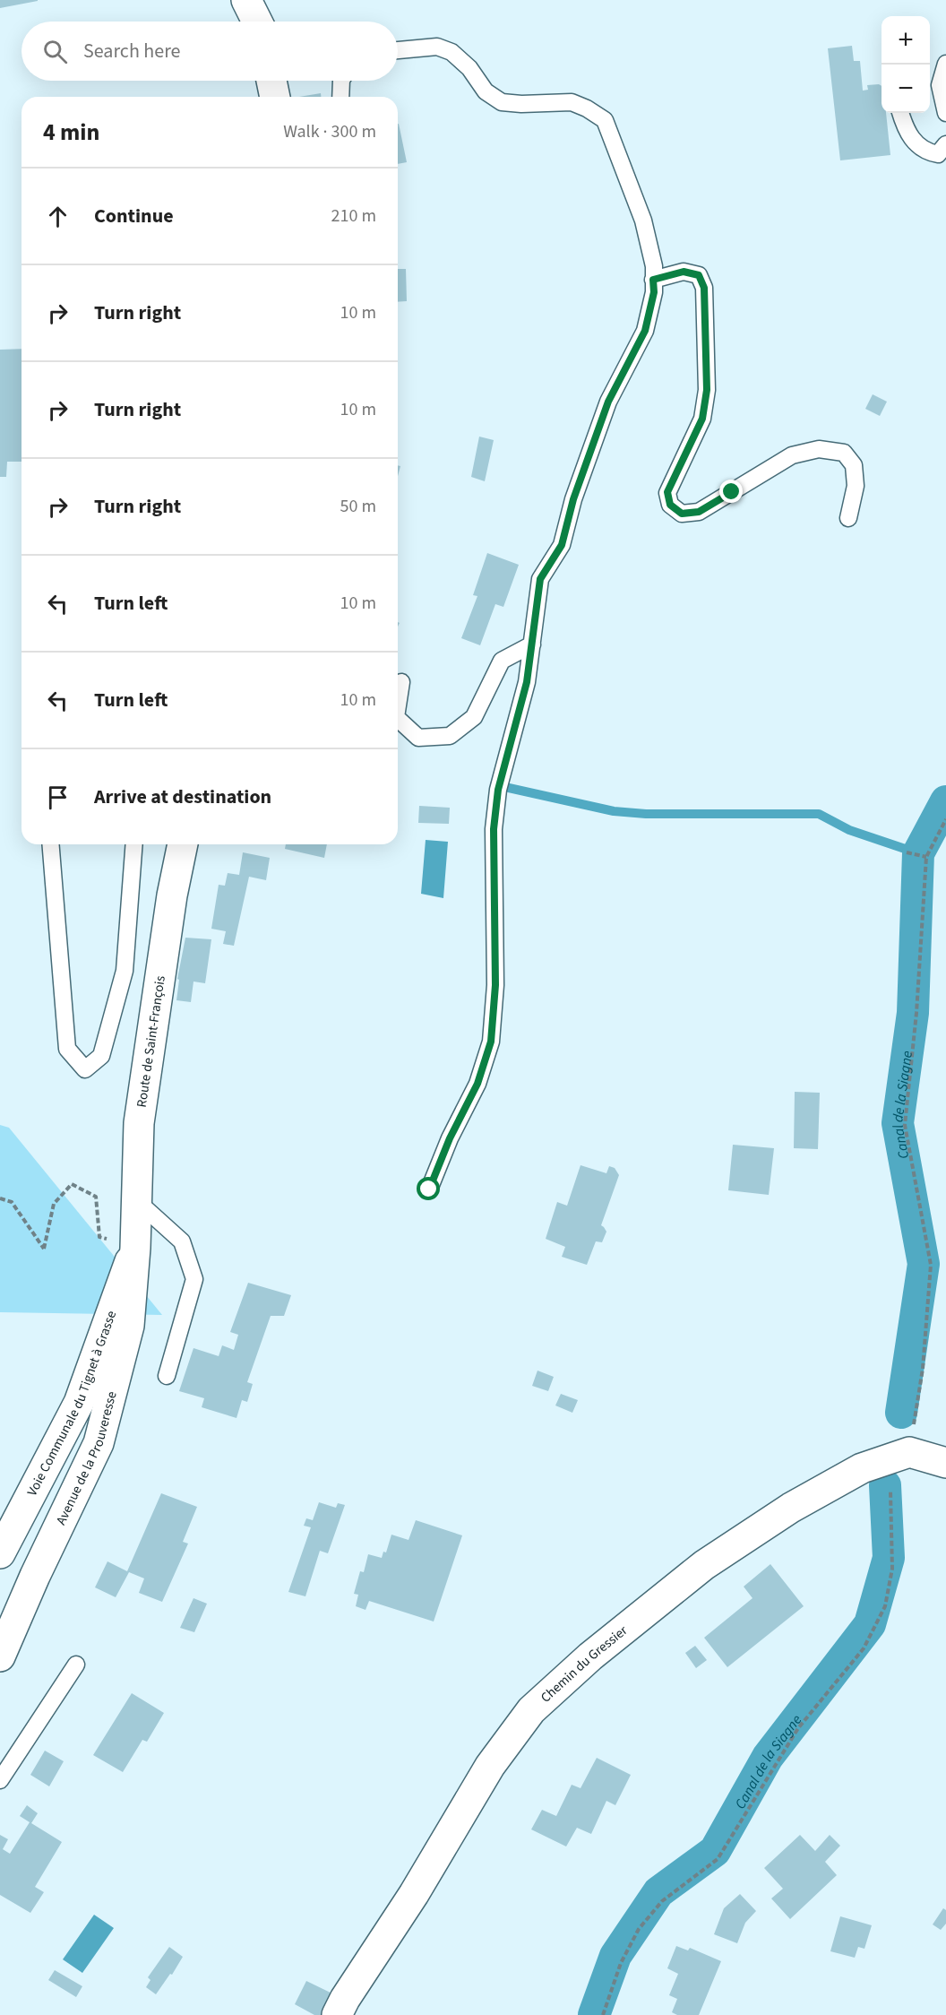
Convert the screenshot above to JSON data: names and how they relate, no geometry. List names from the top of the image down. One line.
{"streets":{"street":["Route de Saint-François","Voie Communale du Tignet à Grasse","Avenue de la Prouveresse","Chemin du Gressier"]},"crossings":[["Route de Saint-François","Voie Communale du Tignet à Grasse"],["Route de Saint-François","Avenue de la Prouveresse"],["Voie Communale du Tignet à Grasse","Avenue de la Prouveresse"]],"water":["Canal de la Siagne"],"page":{"map_buttons":["+","−"],"search":"Search here","heading":["4 min","Walk · 300 m"],"list":[["Continue","210 m"],["Turn right","10 m"],["Turn right","10 m"],["Turn right","50 m"],["Turn left","10 m"],["Turn left","10 m"],"Arrive at destination"]}}
